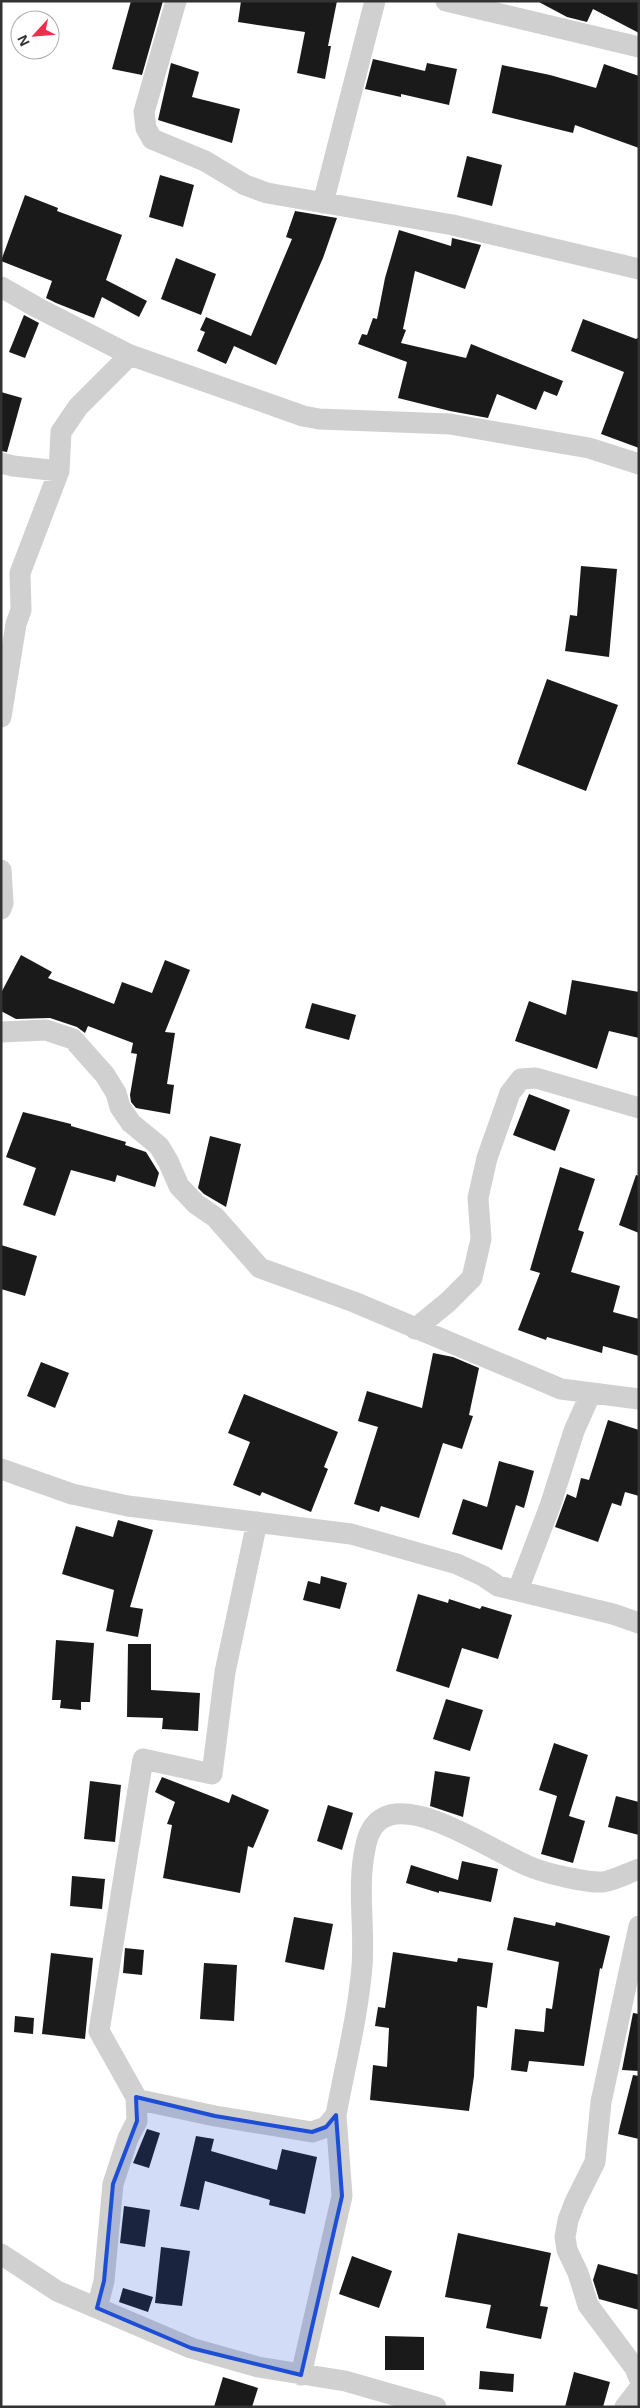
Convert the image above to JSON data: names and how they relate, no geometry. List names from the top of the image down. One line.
{"north":"bottom left"}
